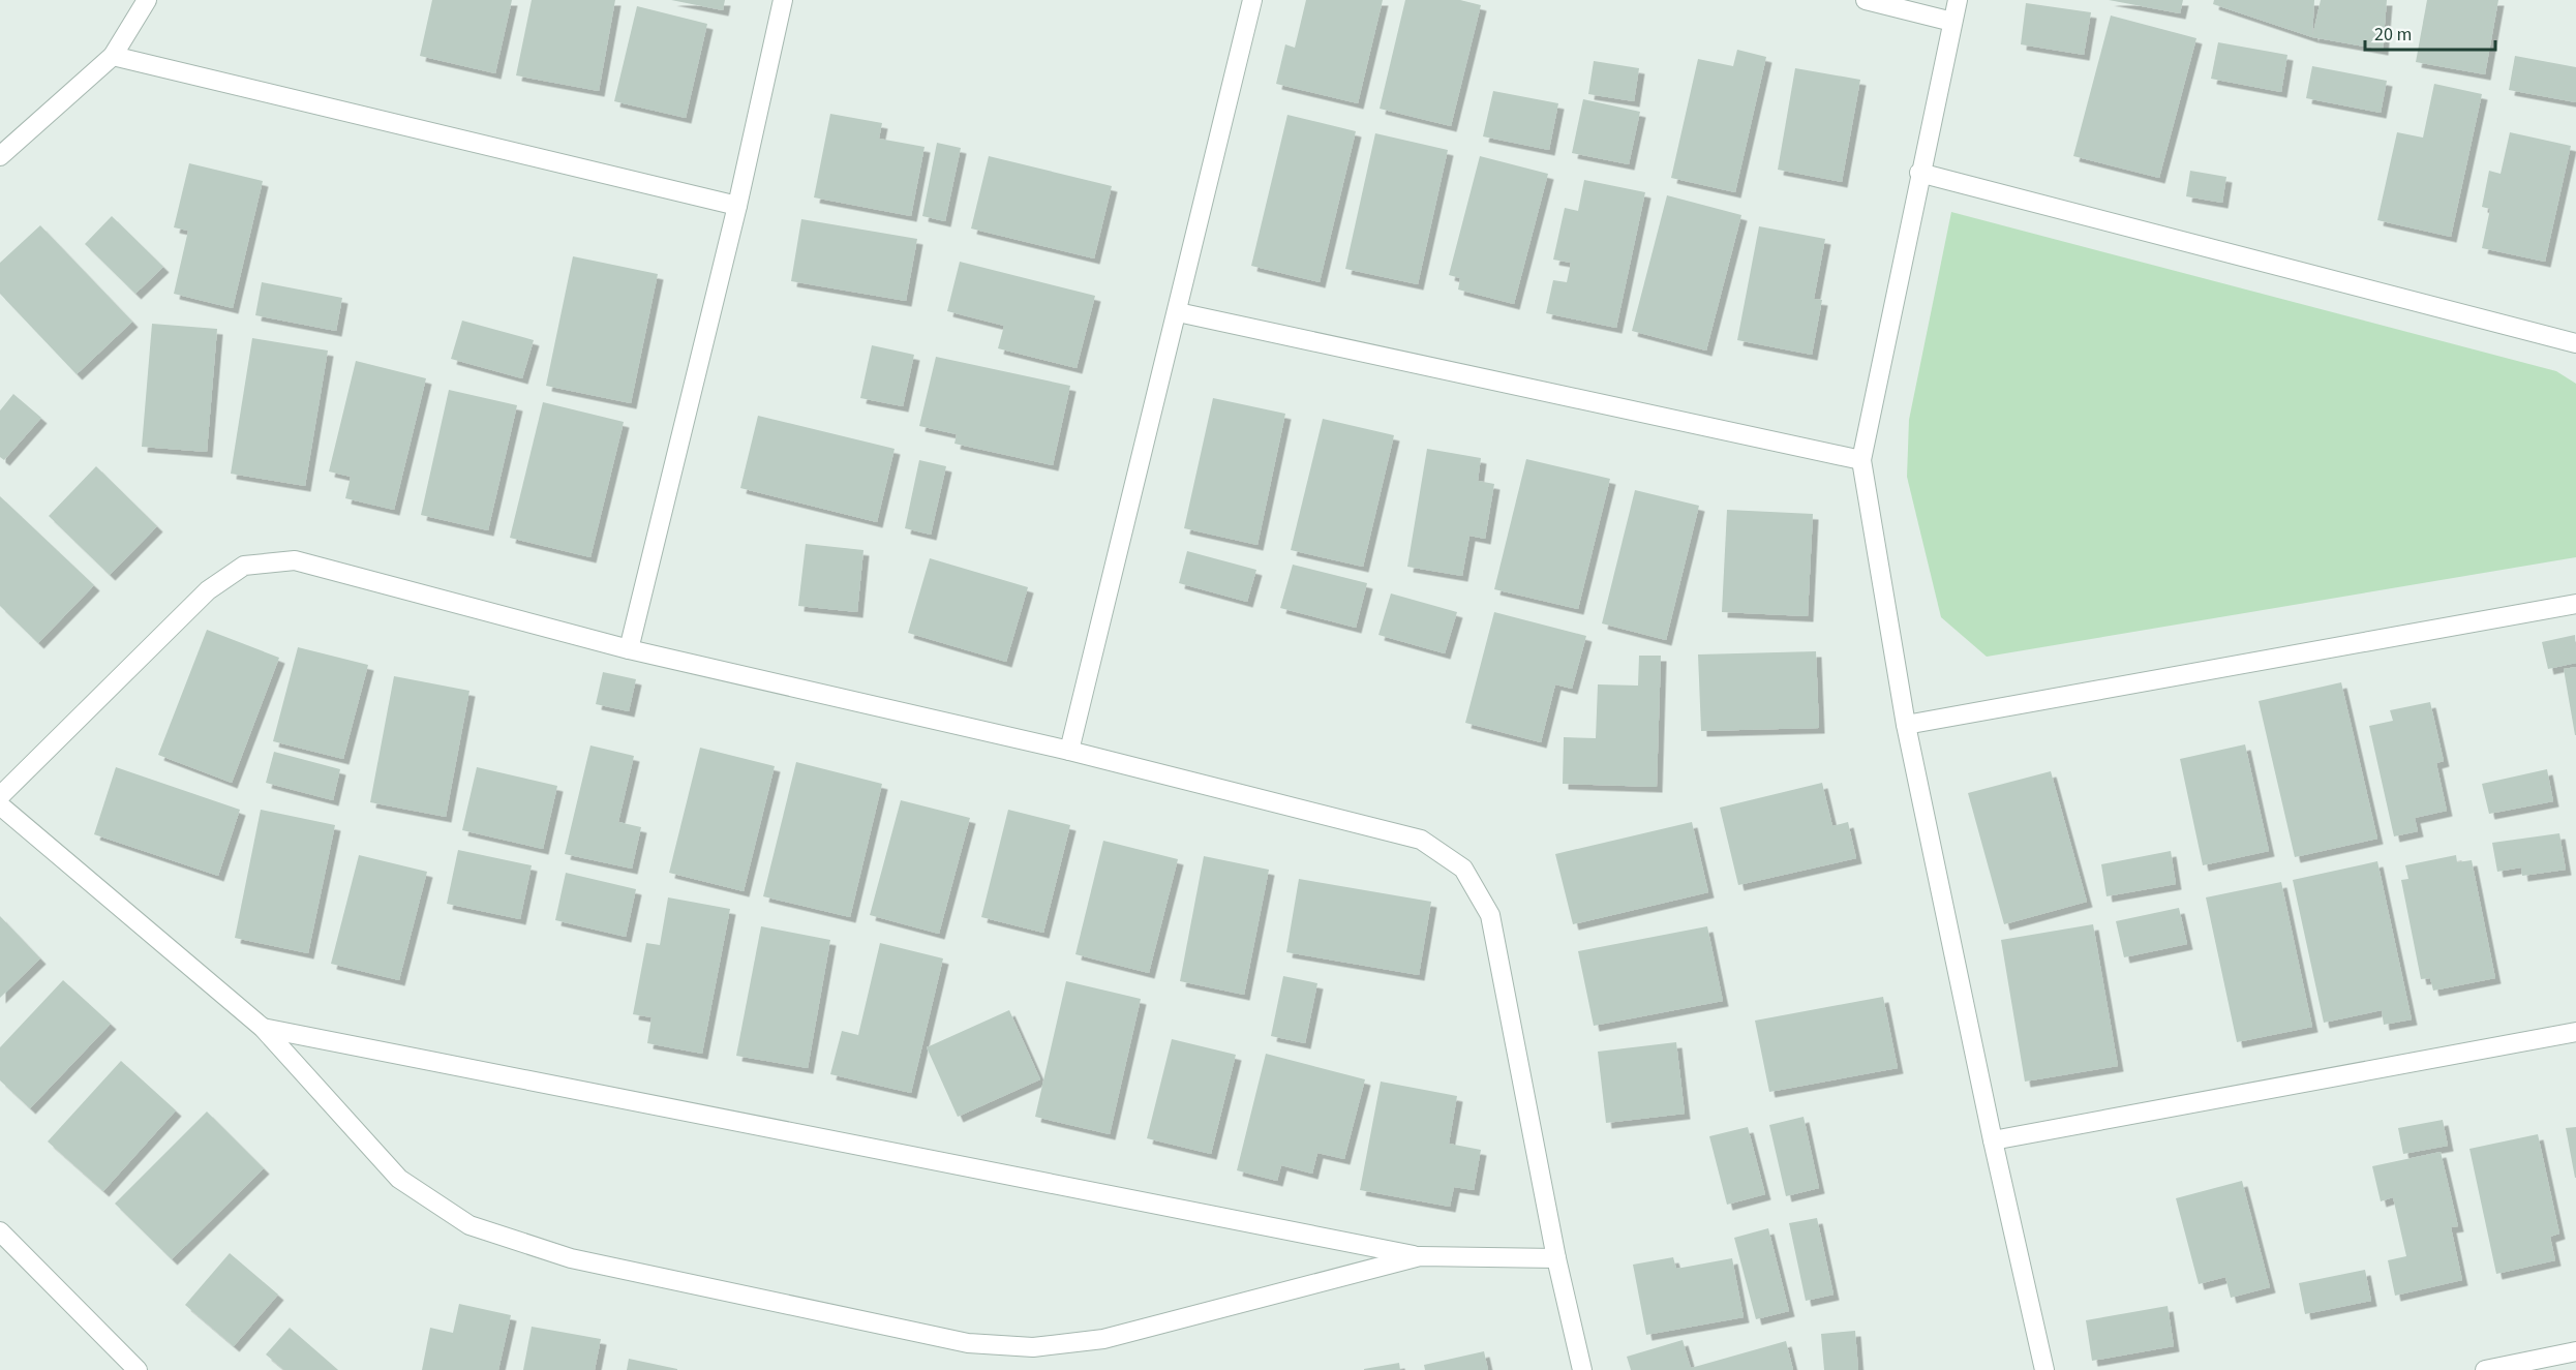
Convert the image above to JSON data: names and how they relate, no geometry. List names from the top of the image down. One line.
{"scale_bar":"20 m"}
